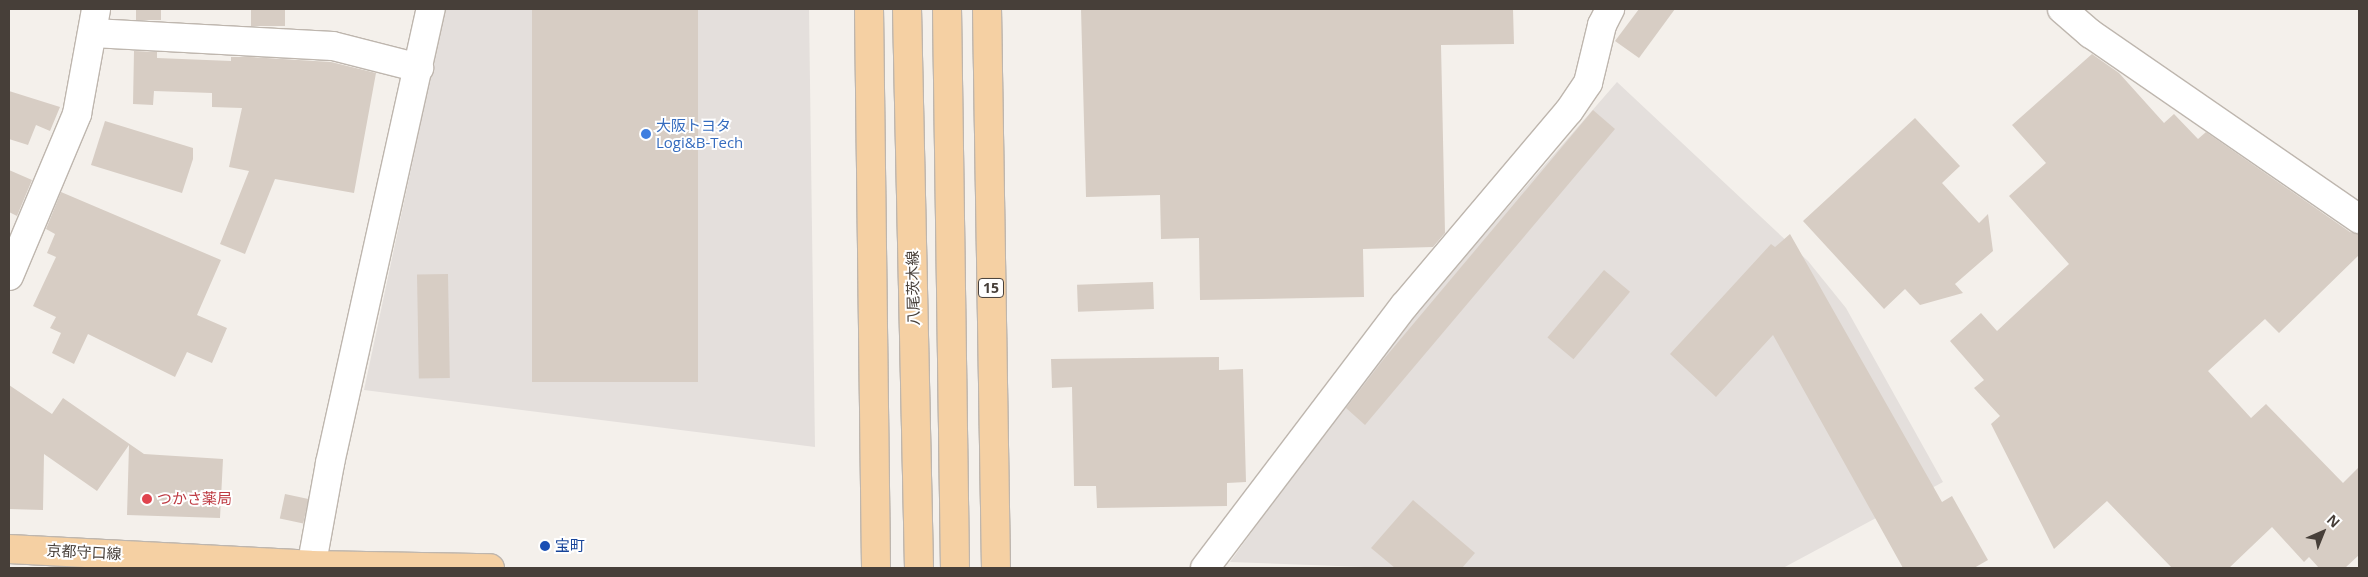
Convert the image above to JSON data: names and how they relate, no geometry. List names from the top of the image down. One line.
{"streets":{"main road":["八尾茨木線","15","京都守口線"]},"places":["大阪トヨタ Logi&B-Tech","つかさ薬局","宝町"],"north":"top right"}
